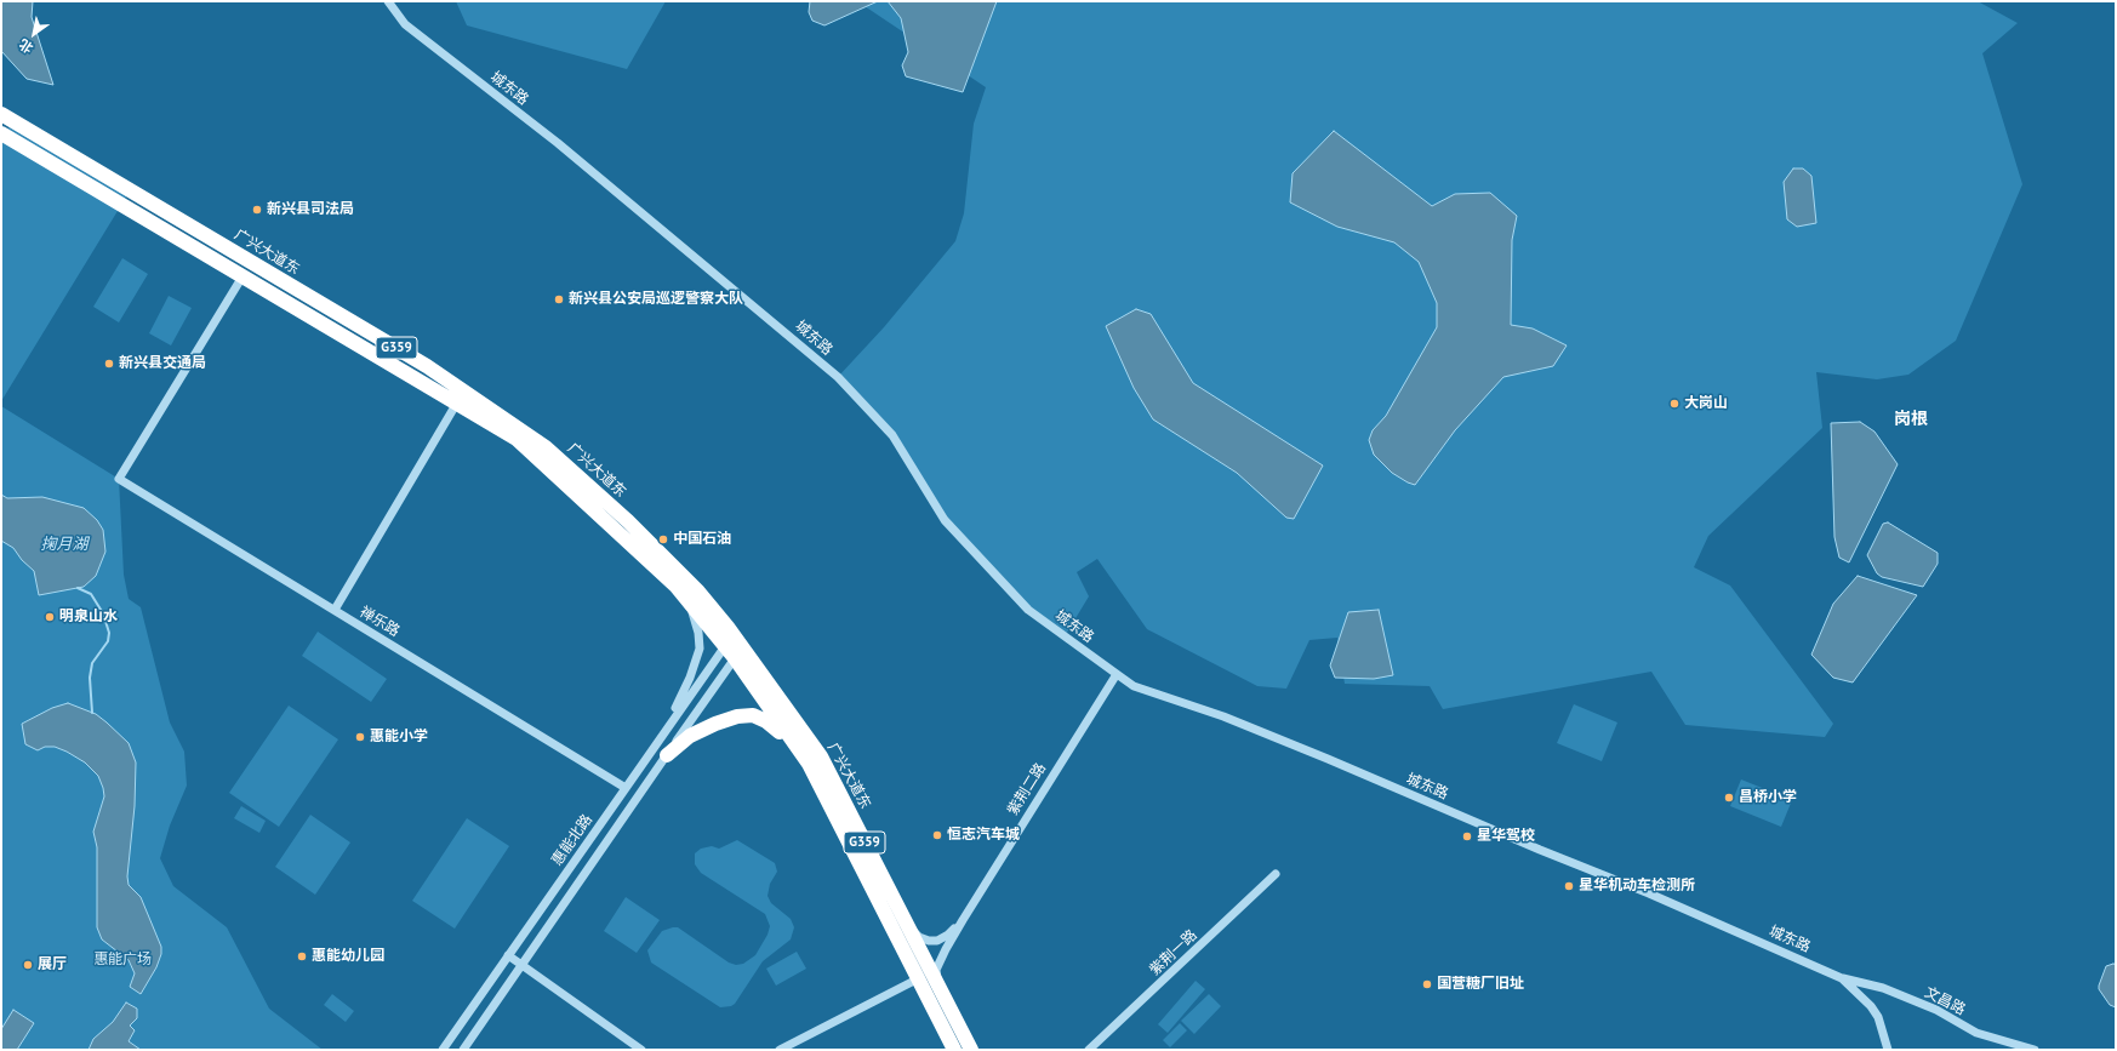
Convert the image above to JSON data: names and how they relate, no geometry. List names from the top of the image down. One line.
{"streets":{"highway":["广兴大道东","G359"],"street":["城东路","禅乐路","紫荆二路","惠能北路","紫荆一路","文昌路"]},"crossings":[["城东路","紫荆二路"],["城东路","文昌路"],["广兴大道东","禅乐路"],["广兴大道东","紫荆二路"],["广兴大道东","惠能北路"],["禅乐路","惠能北路"]],"districts":["岗根"],"water":["掬月湖"],"parks":["惠能广场"],"places":["新兴县司法局","新兴县公安局巡逻警察大队","新兴县交通局","大岗山","中国石油","明泉山水","惠能小学","昌桥小学","恒志汽车城","星华驾校","星华机动车检测所","惠能幼儿园","展厅","国营糖厂旧址"],"north":"bottom left"}
